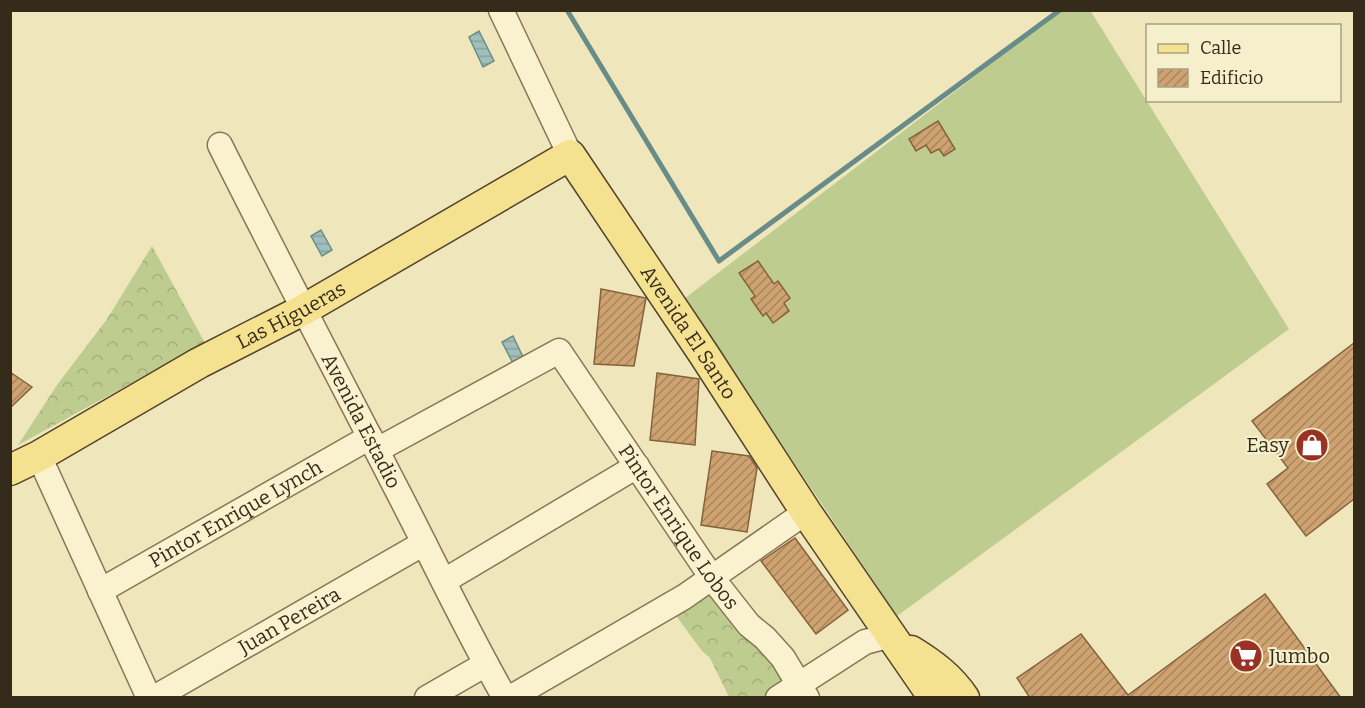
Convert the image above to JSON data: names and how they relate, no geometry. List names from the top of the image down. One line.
{"streets":{"main road":["Las Higueras","Avenida El Santo"],"street":["Avenida Estadio","Pintor Enrique Lynch","Pintor Enrique Lobos","Juan Pereira"]},"crossings":[["Las Higueras","Avenida El Santo"],["Las Higueras","Avenida Estadio"],["Avenida Estadio","Pintor Enrique Lynch"],["Avenida Estadio","Juan Pereira"],["Pintor Enrique Lynch","Pintor Enrique Lobos"]],"places":{"shop":["Easy"],"supermarket":["Jumbo"]},"legend":["Calle","Edificio"]}
